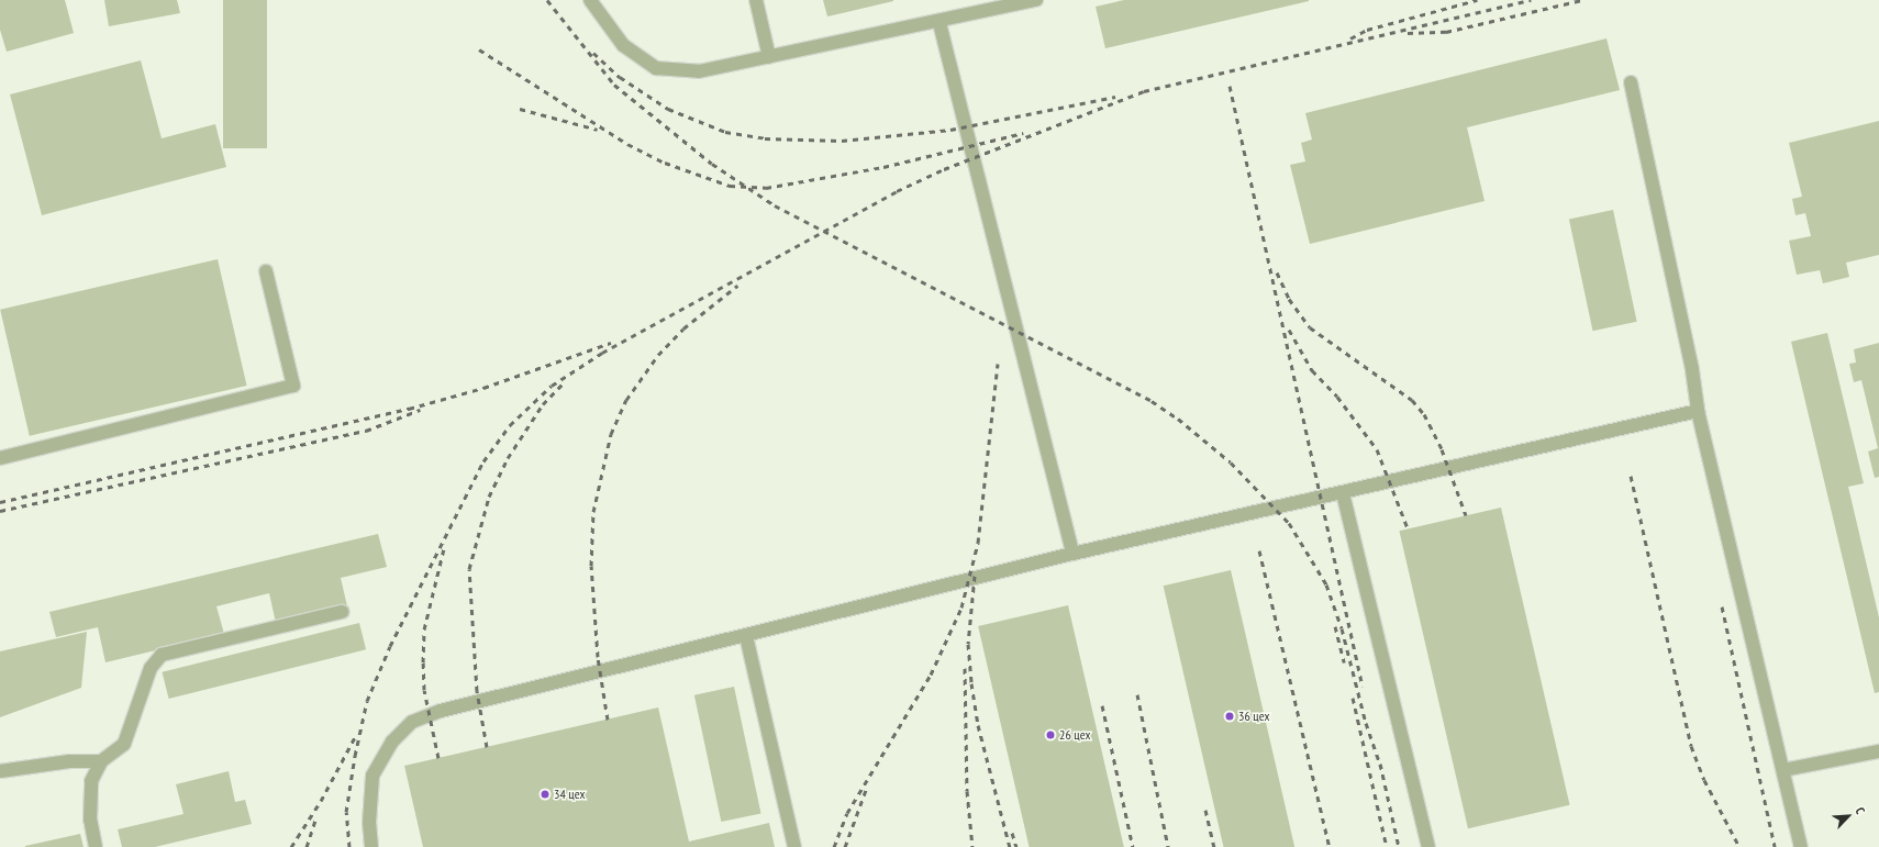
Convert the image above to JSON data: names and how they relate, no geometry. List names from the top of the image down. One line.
{"places":["36 цех","26 цех","34 цех"],"north":"top right"}
